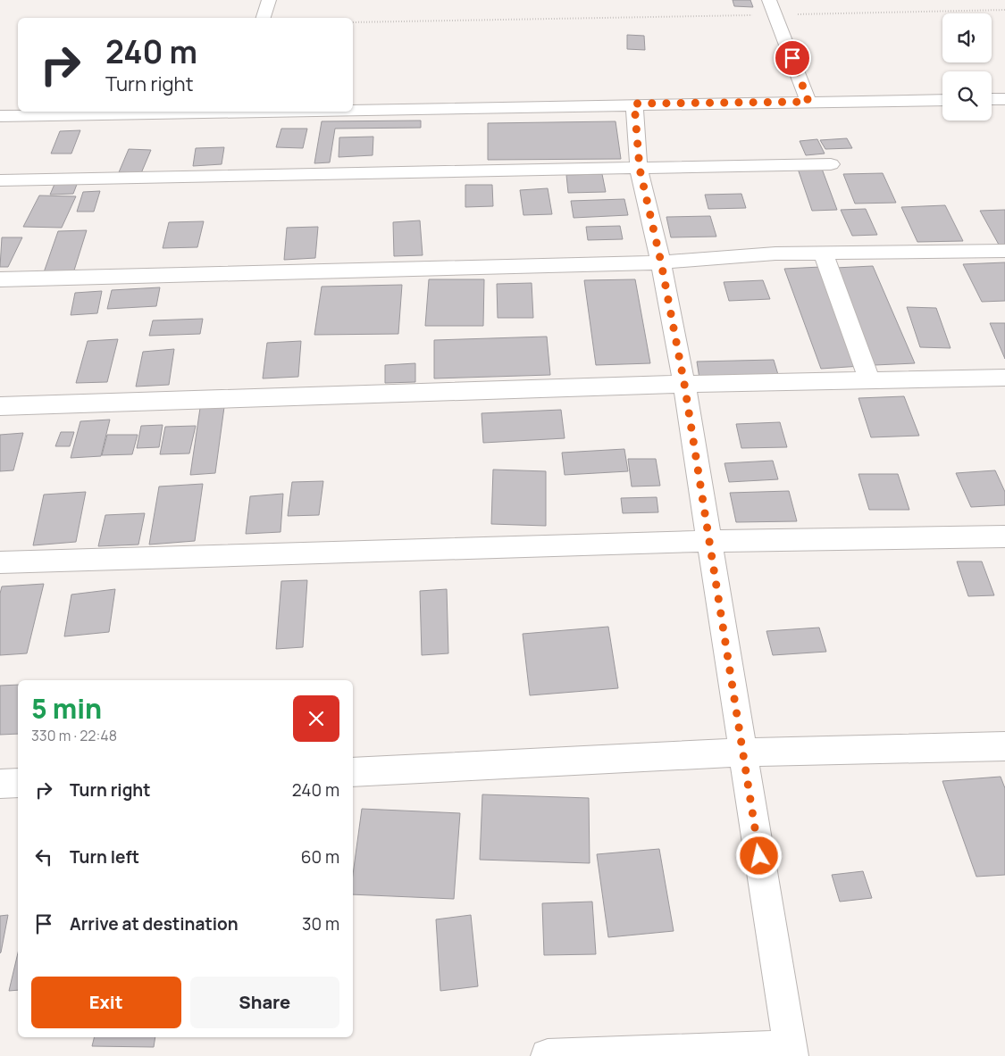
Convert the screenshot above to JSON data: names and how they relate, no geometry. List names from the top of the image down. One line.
{"page":{"turn":["240 m","Turn right"],"heading":["5 min","330 m · 22:48"],"list":[{"name":"Turn right","value":"240 m"},{"name":"Turn left","value":"60 m"},{"name":"Arrive at destination","value":"30 m"}],"buttons":["Exit","Share"]}}
